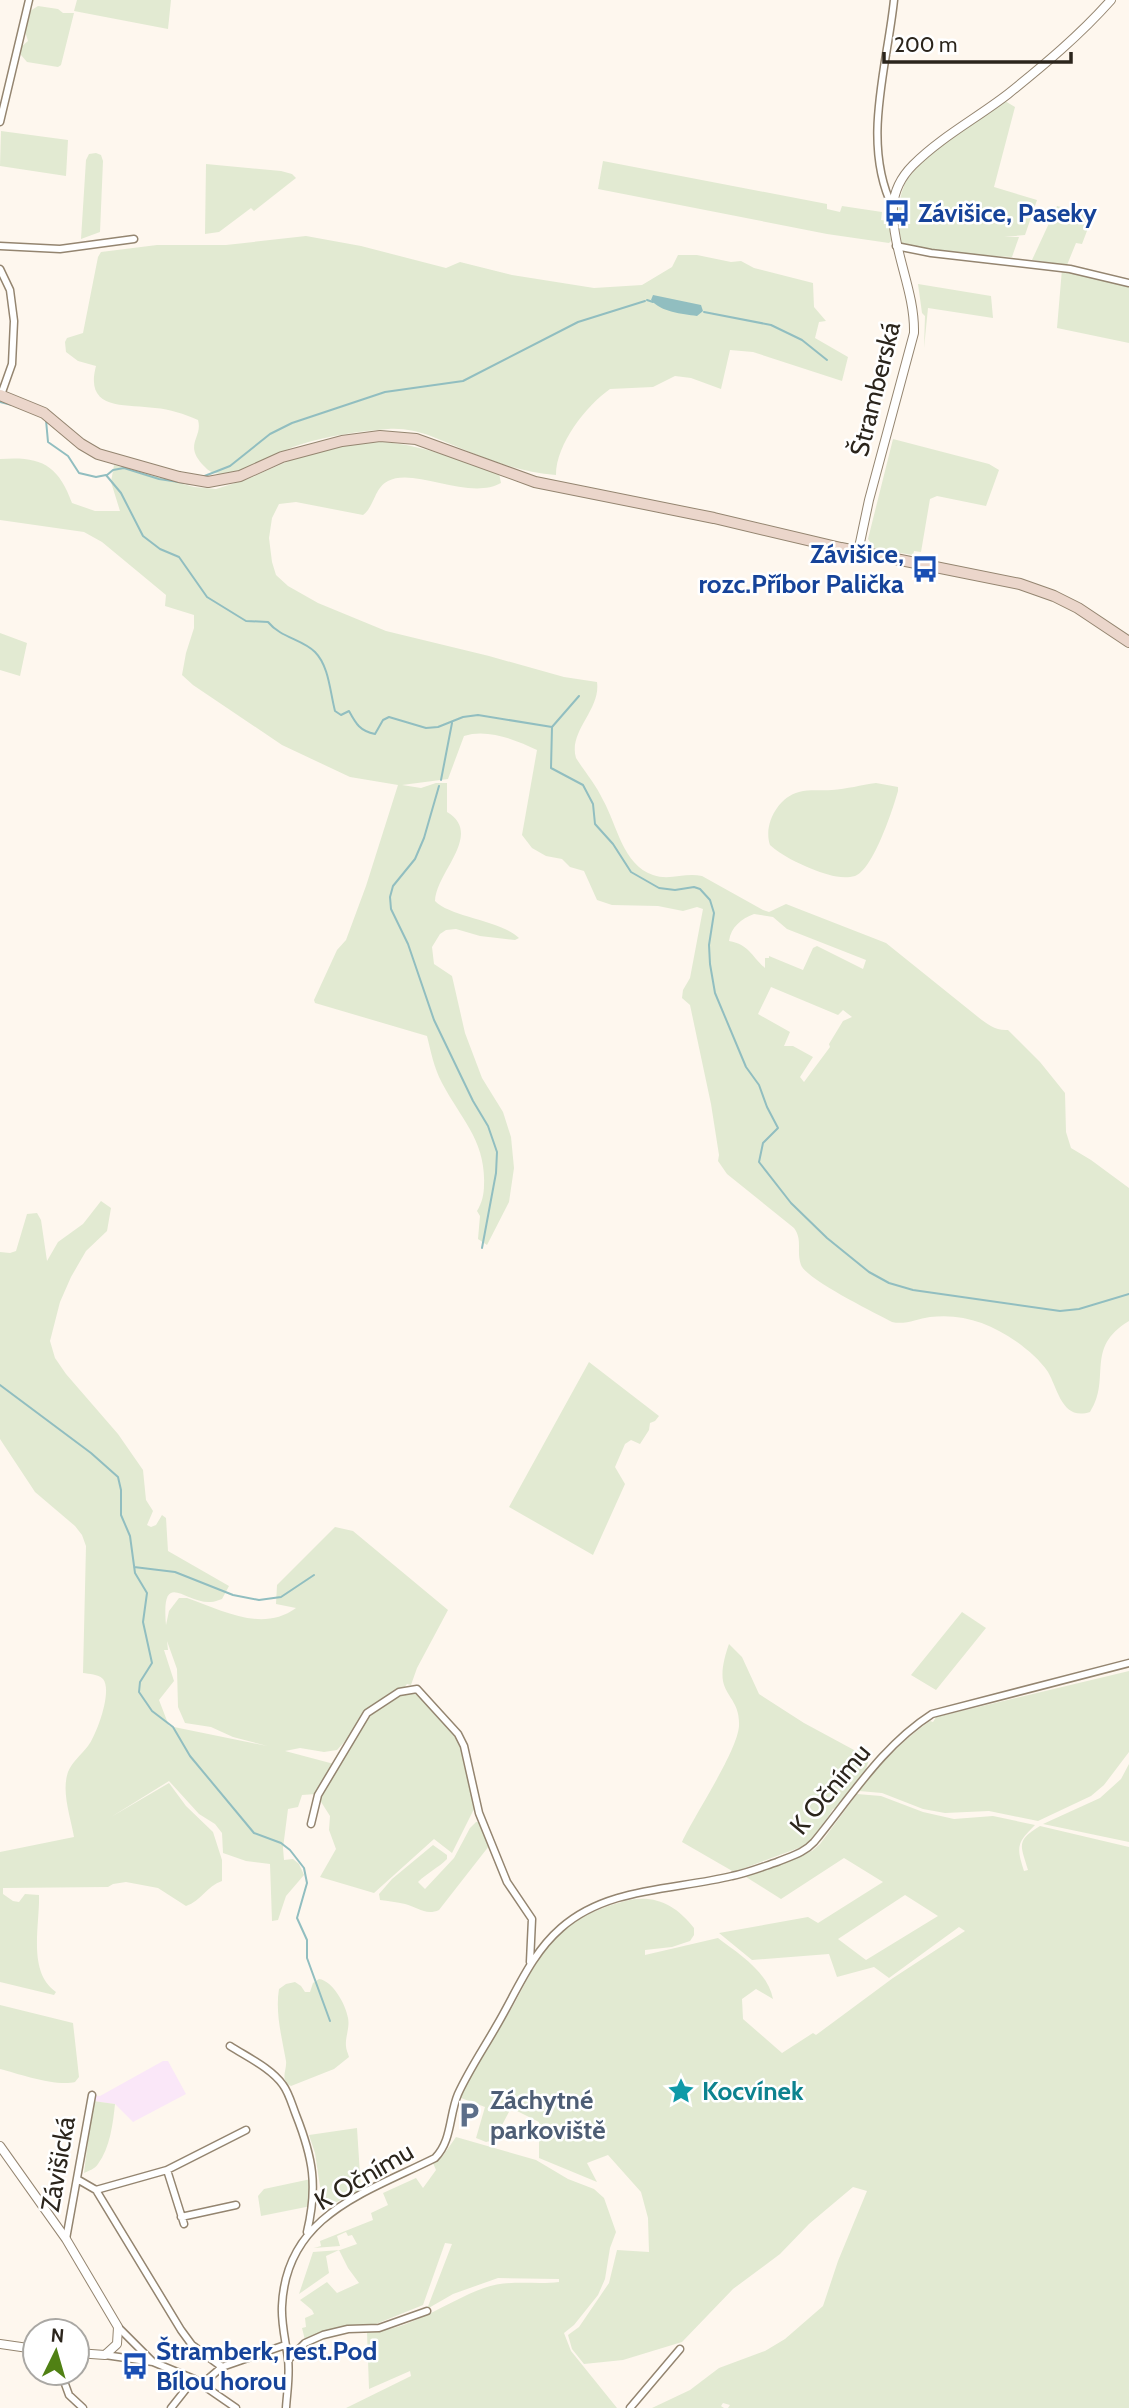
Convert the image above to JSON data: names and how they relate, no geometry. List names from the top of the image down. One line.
{"streets":{"street":["Štramberská","K Očnímu","Závišická"]},"places":{"bus stop":["Závišice, Paseky","Závišice, rozc.Příbor Palička","Štramberk, rest.Pod Bílou horou"],"place":["Kocvínek"],"parking":["Záchytné parkoviště"]},"scale_bar":"200 m","north":"top"}
